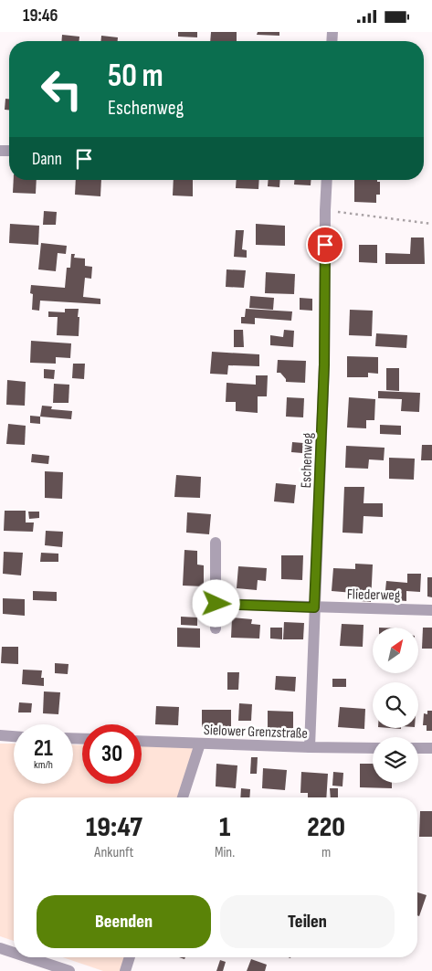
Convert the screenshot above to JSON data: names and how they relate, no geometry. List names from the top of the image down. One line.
{"streets":{"street":["Eschenweg","Fliederweg","Sielower Grenzstraße"]},"crossings":[["Eschenweg","Fliederweg"],["Eschenweg","Sielower Grenzstraße"]],"north":"top right","page":{"status":"19:46","turn":["50 m","Eschenweg"],"then":"Dann","speed":"21 km/h","limit":"30","eta":["19:47","Ankunft","1","Min.","220","m"],"buttons":["Beenden","Teilen"]}}
